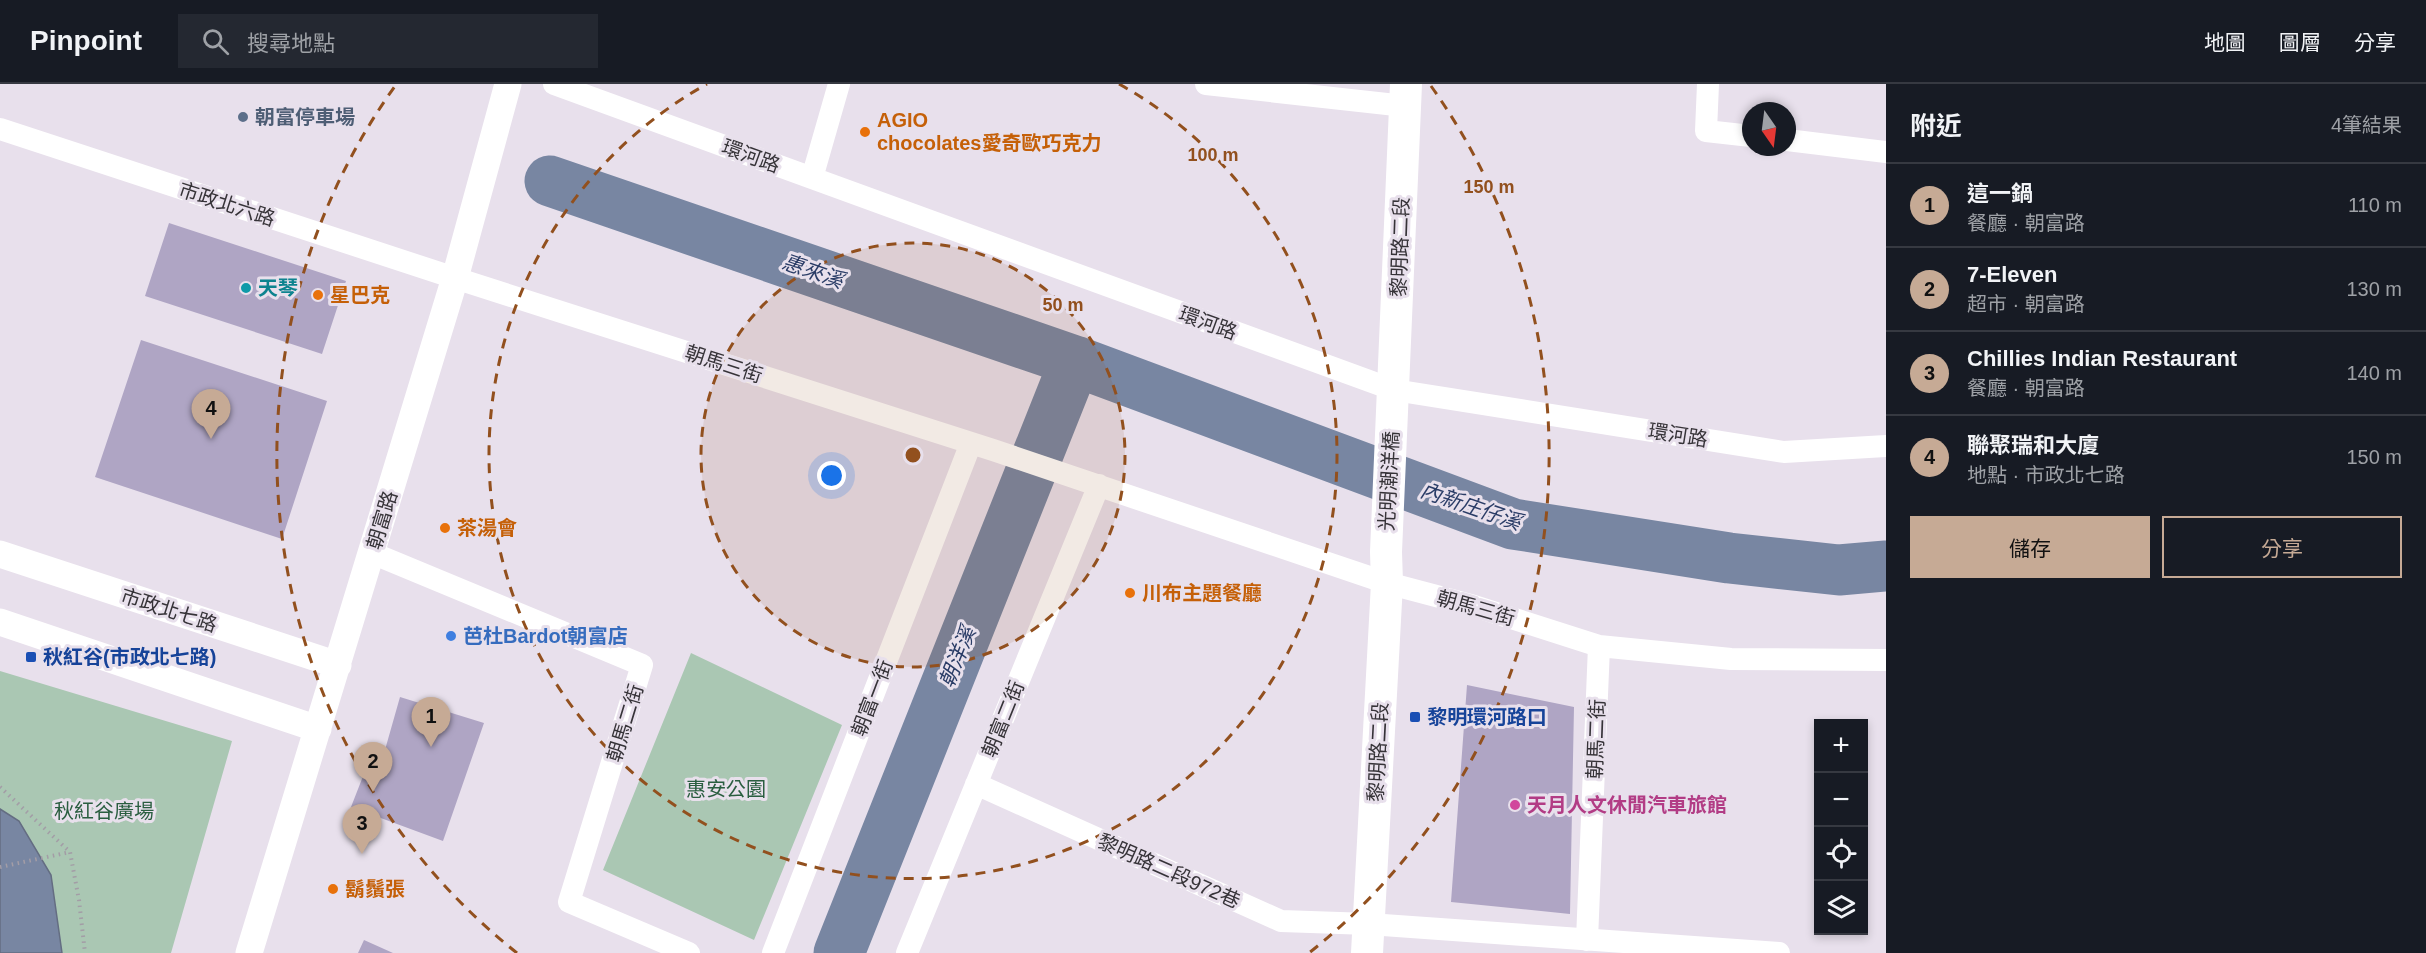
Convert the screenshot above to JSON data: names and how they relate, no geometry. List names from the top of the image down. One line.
{"streets":{"main road":["黎明路二段","光明潮洋橋"],"street":["環河路","市政北六路","朝馬三街","朝富路","市政北七路","朝富一街","朝富二街","朝馬二街","黎明路二段972巷"]},"crossings":[["環河路","黎明路二段"],["環河路","光明潮洋橋"],["市政北六路","朝馬三街"],["市政北六路","朝富路"],["黎明路二段","朝馬三街"],["黎明路二段","光明潮洋橋"],["黎明路二段","黎明路二段972巷"],["朝馬三街","朝富路"],["朝馬三街","朝富一街"],["朝馬三街","朝富二街"],["朝馬三街","朝馬二街"],["朝富路","市政北七路"],["朝富路","朝馬二街"],["朝富二街","黎明路二段972巷"]],"water":["惠來溪","內新庄仔溪","朝洋溪"],"parks":["惠安公園","秋紅谷廣場"],"places":{"other":["朝富停車場","AGIO chocolates愛奇歐巧克力","天琴","星巴克","茶湯會","川布主題餐廳","芭杜Bardot朝富店","天月人文休閒汽車旅館","鬍鬚張"],"transit":["秋紅谷(市政北七路)","黎明環河路口"]},"north":"bottom","page":{"header":"Pinpoint","search":"搜尋地點","nav":["地圖","圖層","分享"],"heading":["附近","4筆結果"],"list":[{"mark":"1","name":"這一鍋","note":"餐廳 · 朝富路","value":"110 m"},{"mark":"2","name":"7-Eleven","note":"超市 · 朝富路","value":"130 m"},{"mark":"3","name":"Chillies Indian Restaurant","note":"餐廳 · 朝富路","value":"140 m"},{"mark":"4","name":"聯聚瑞和大廈","note":"地點 · 市政北七路","value":"150 m"}],"pins":["4","1","2","3"],"buttons":["儲存","分享"],"map_buttons":["+","−"]},"rings":["100 m","150 m","50 m"]}
